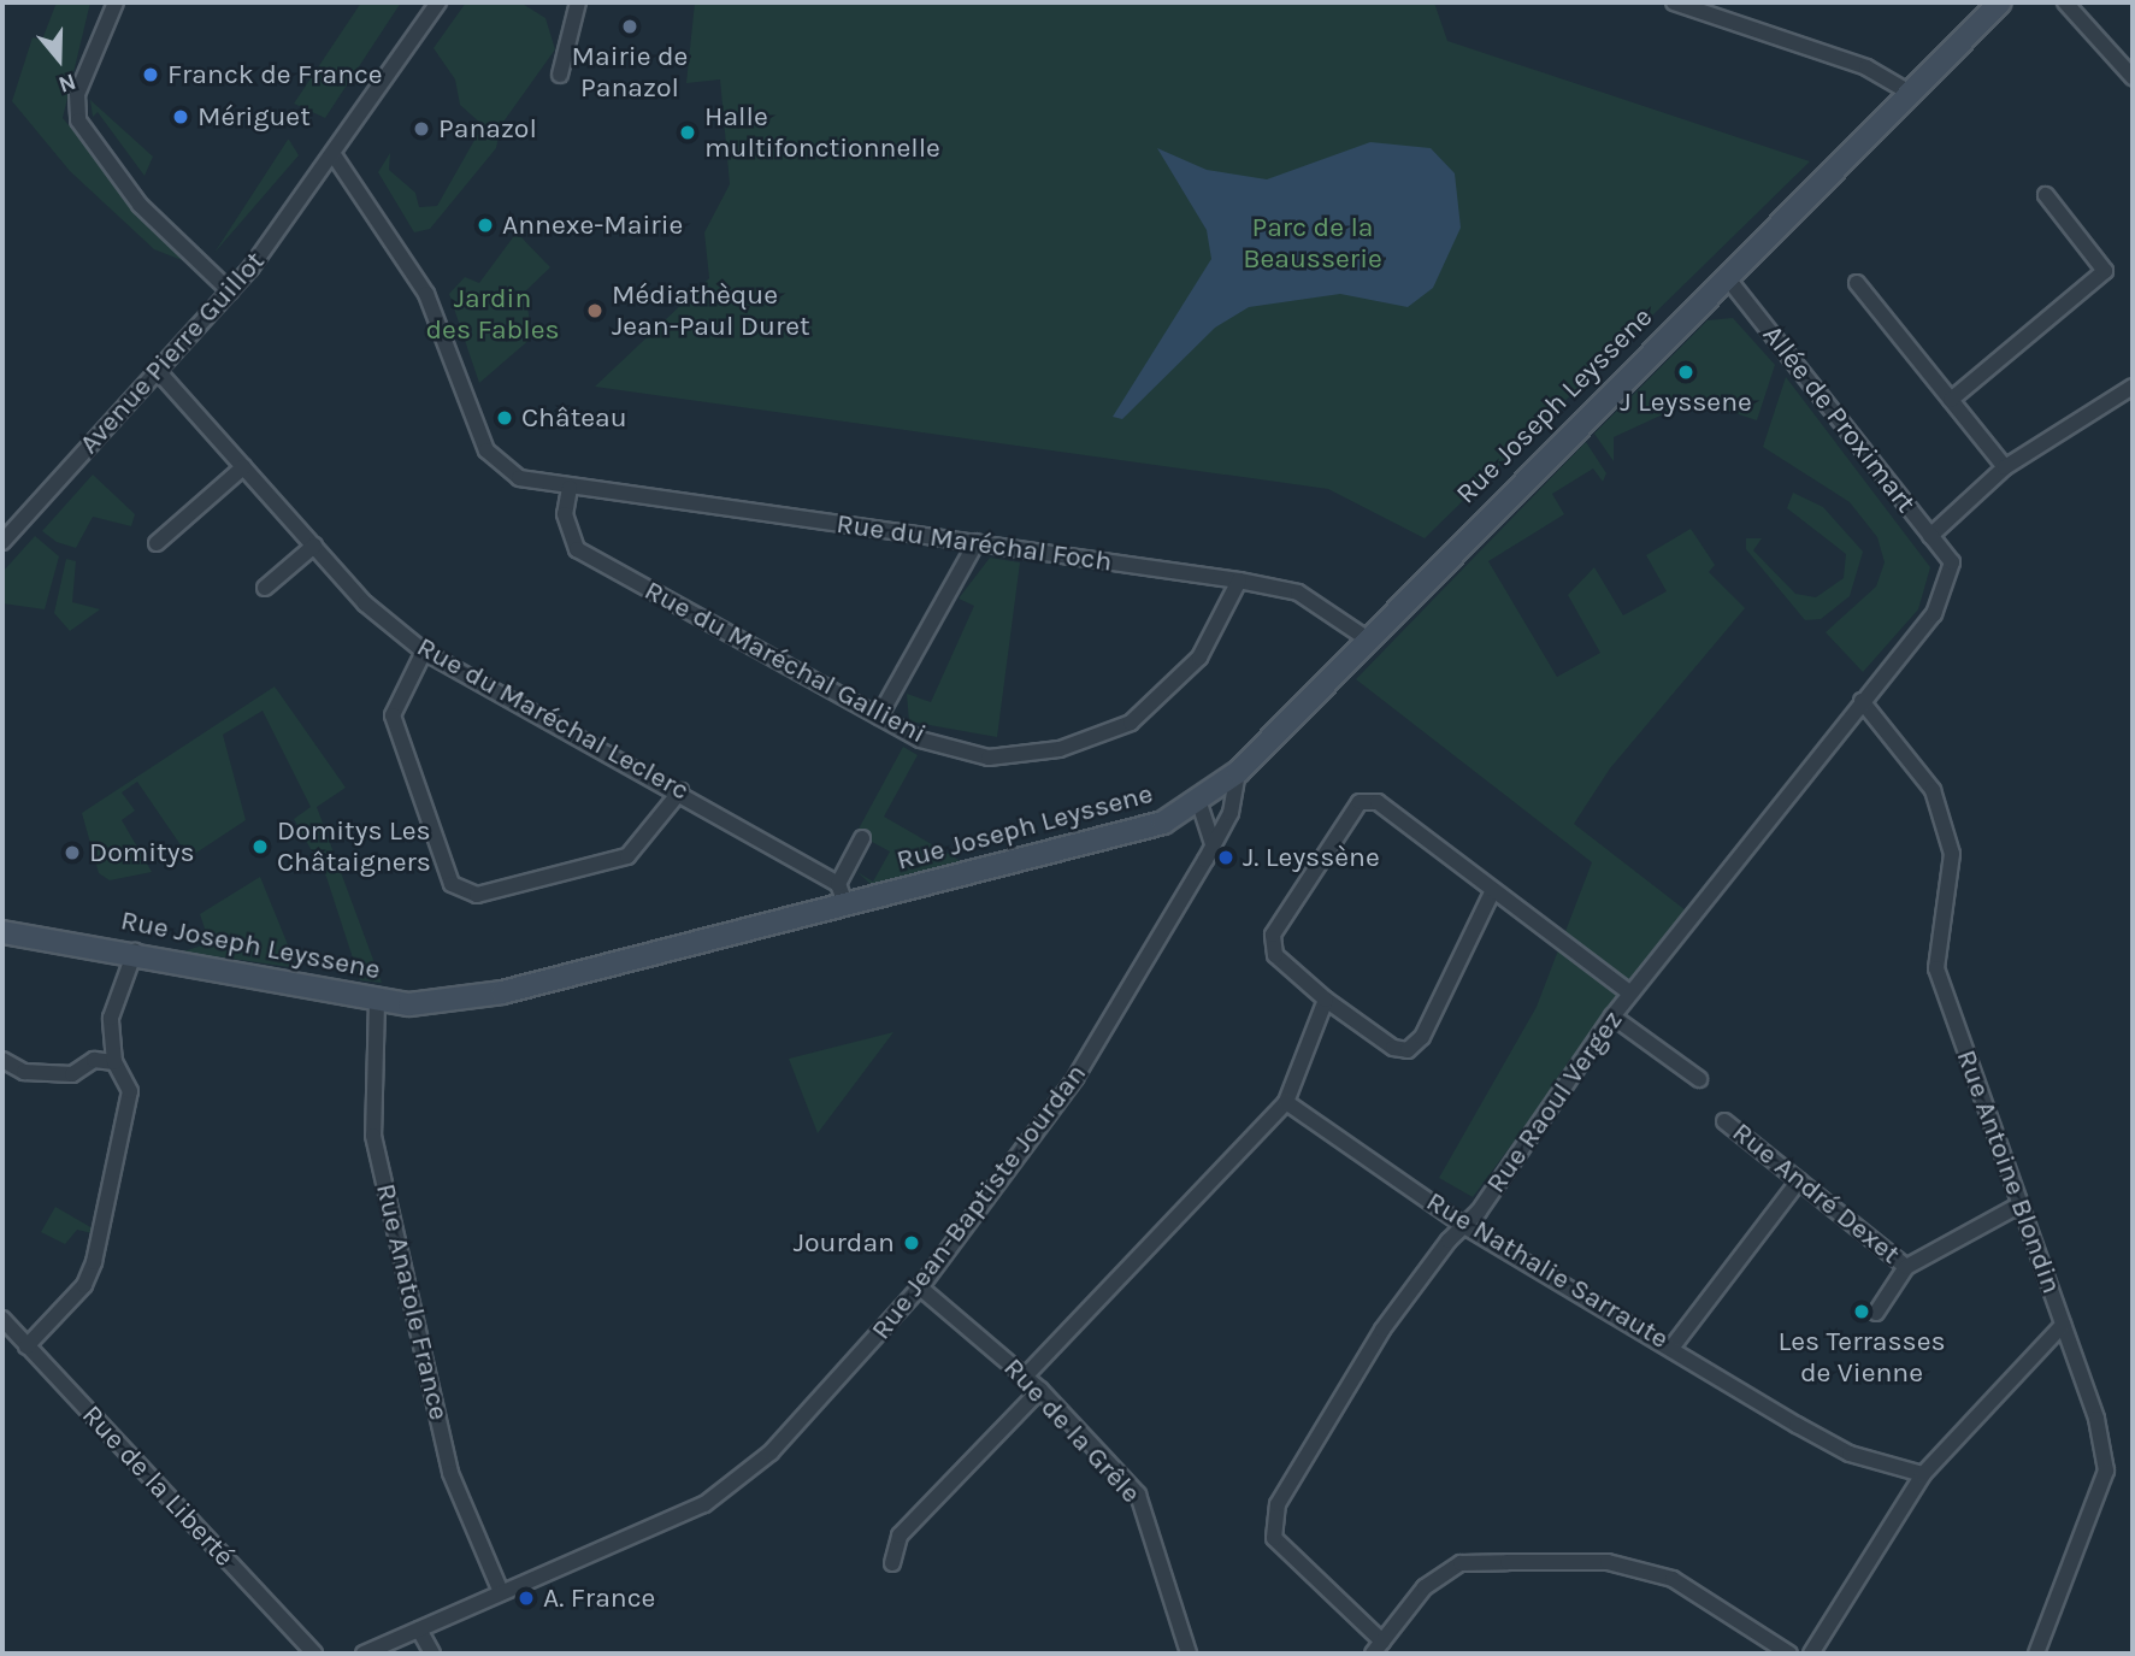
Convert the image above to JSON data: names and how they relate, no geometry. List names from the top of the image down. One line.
{"streets":{"street":["Avenue Pierre Guillot","Rue Joseph Leyssene","Allée de Proximart","Rue du Maréchal Foch","Rue du Maréchal Gallieni","Rue du Maréchal Leclerc","Rue Raoul Vergez","Rue Antoine Blondin","Rue André Dexet","Rue Jean-Baptiste Jourdan","Rue Nathalie Sarraute","Rue Anatole France","Rue de la Grêle","Rue de la Liberté"]},"crossings":[["Avenue Pierre Guillot","Rue du Maréchal Foch"],["Avenue Pierre Guillot","Rue du Maréchal Leclerc"],["Rue Joseph Leyssene","Allée de Proximart"],["Rue Joseph Leyssene","Rue du Maréchal Foch"],["Rue Joseph Leyssene","Rue Jean-Baptiste Jourdan"],["Rue Joseph Leyssene","Rue Anatole France"],["Allée de Proximart","Rue Raoul Vergez"],["Rue du Maréchal Foch","Rue du Maréchal Gallieni"],["Rue Raoul Vergez","Rue Antoine Blondin"],["Rue Raoul Vergez","Rue Nathalie Sarraute"],["Rue Antoine Blondin","Rue André Dexet"],["Rue Jean-Baptiste Jourdan","Rue Anatole France"],["Rue Jean-Baptiste Jourdan","Rue de la Grêle"]],"parks":["Parc de la Beausserie","Jardin des Fables"],"places":["Mairie de Panazol","Franck de France","Mériguet","Panazol","Halle multifonctionnelle","Annexe-Mairie","Médiathèque Jean-Paul Duret","J Leyssene","Château","Domitys Les Châtaigners","Domitys","J. Leyssène","Jourdan","Les Terrasses de Vienne","A. France"],"north":"bottom"}
